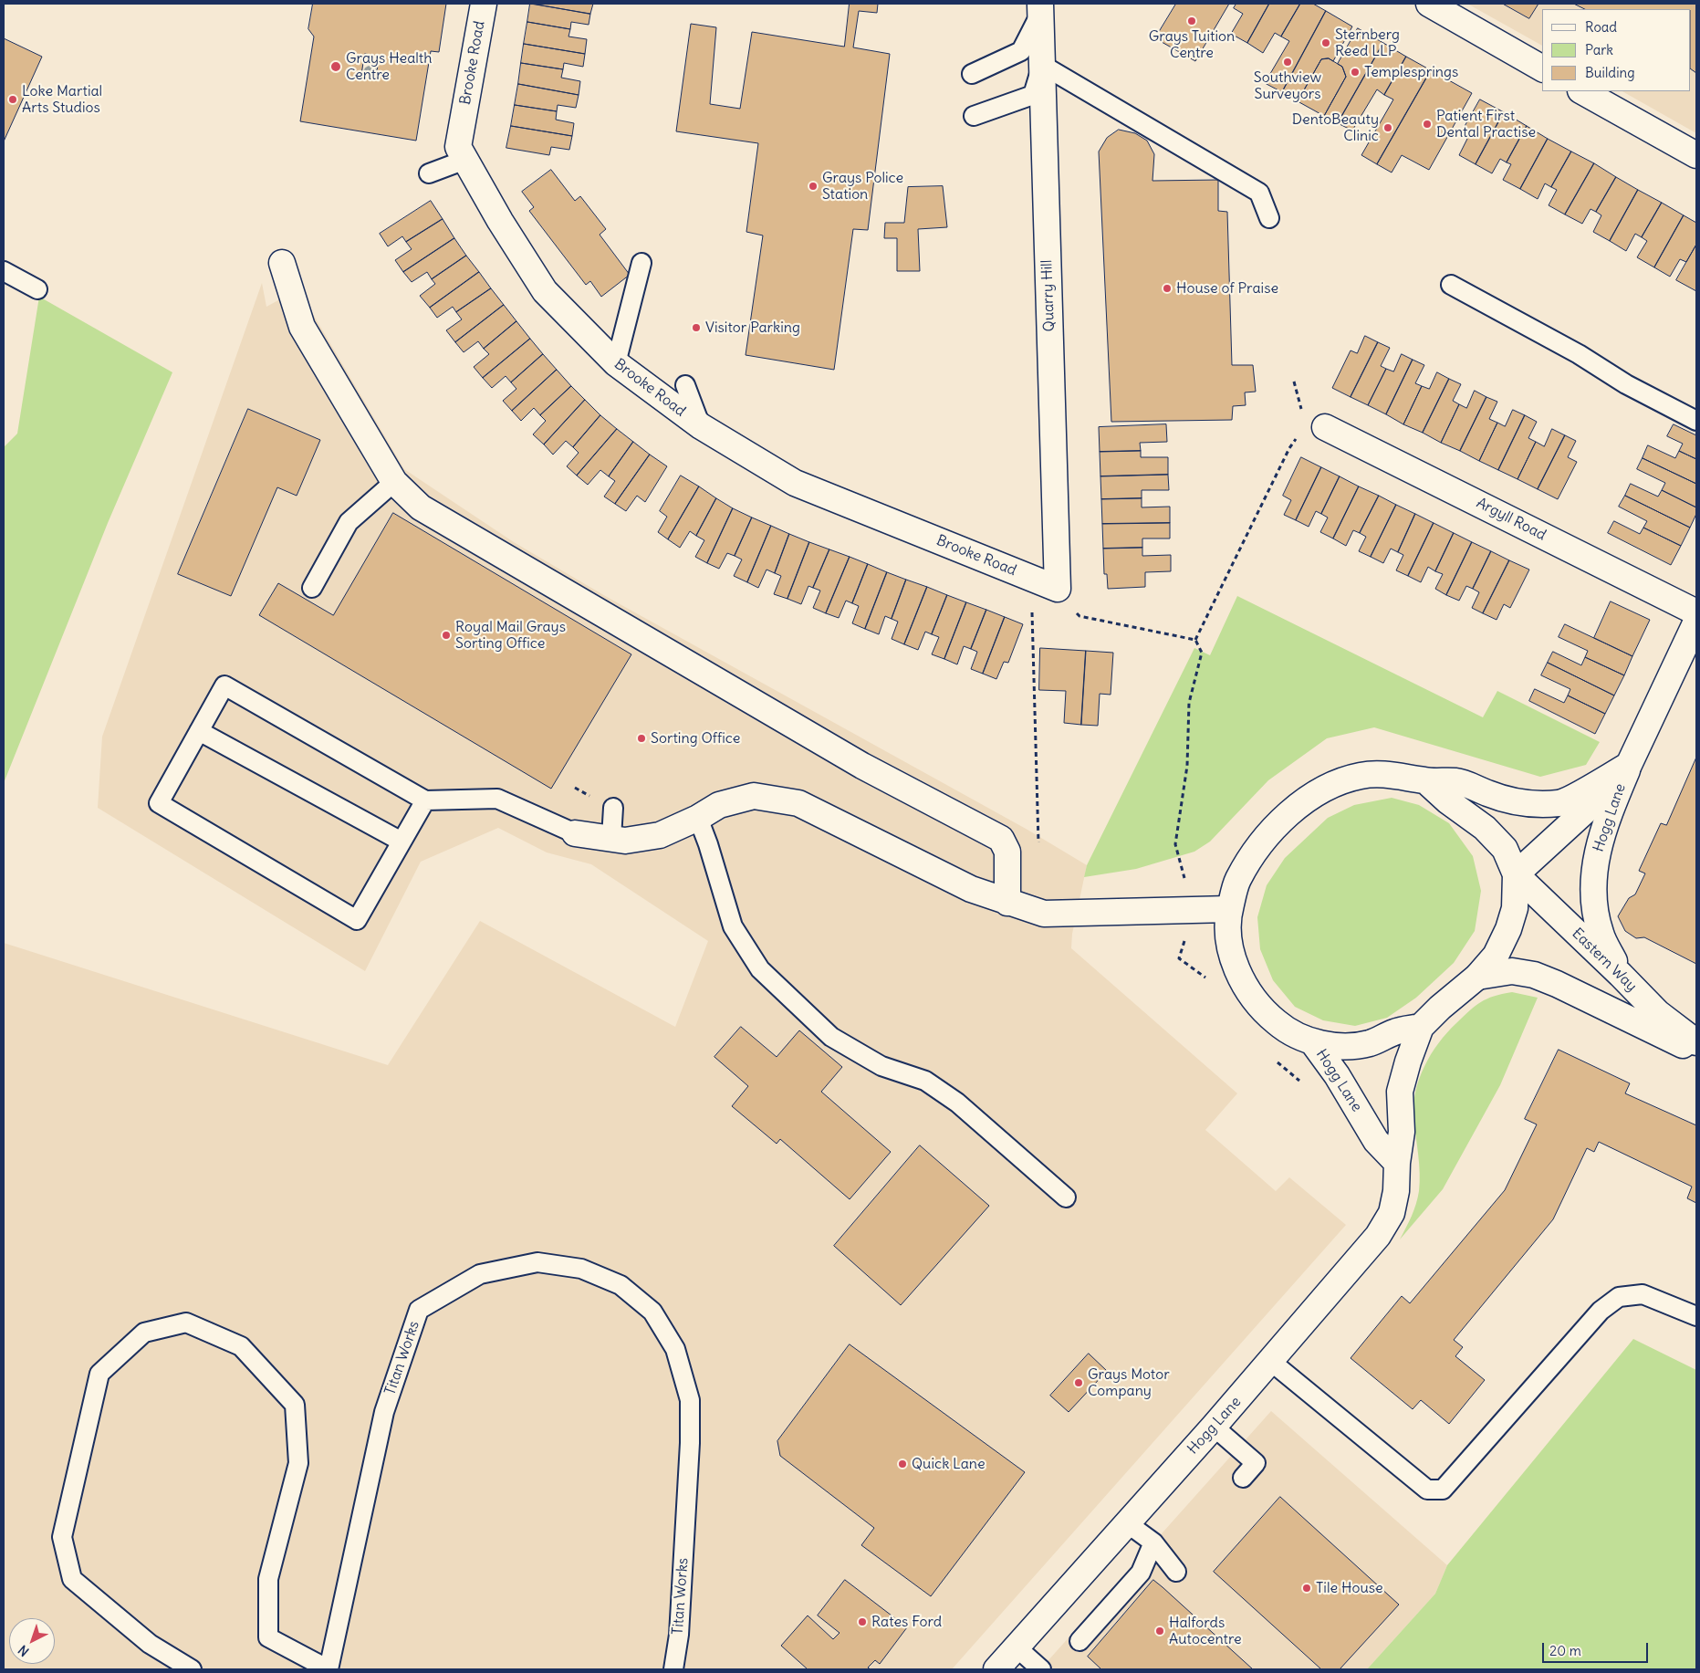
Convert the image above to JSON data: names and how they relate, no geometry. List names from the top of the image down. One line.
{"streets":{"street":["Brooke Road","Quarry Hill","Argyll Road","Hogg Lane","Eastern Way"],"lane":["Titan Works"]},"crossings":[["Brooke Road","Quarry Hill"],["Hogg Lane","Eastern Way"]],"places":["Grays Tuition Centre","Sternberg Reed LLP","Southview Surveyors","Grays Health Centre","Templesprings","Loke Martial Arts Studios","Patient First Dental Practise","DentoBeauty Clinic","Grays Police Station","House of Praise","Visitor Parking","Royal Mail Grays Sorting Office","Sorting Office","Grays Motor Company","Quick Lane","Tile House","Rates Ford","Halfords Autocentre"],"legend":["Road","Park","Building"],"scale_bar":"20 m","north":"bottom left"}
